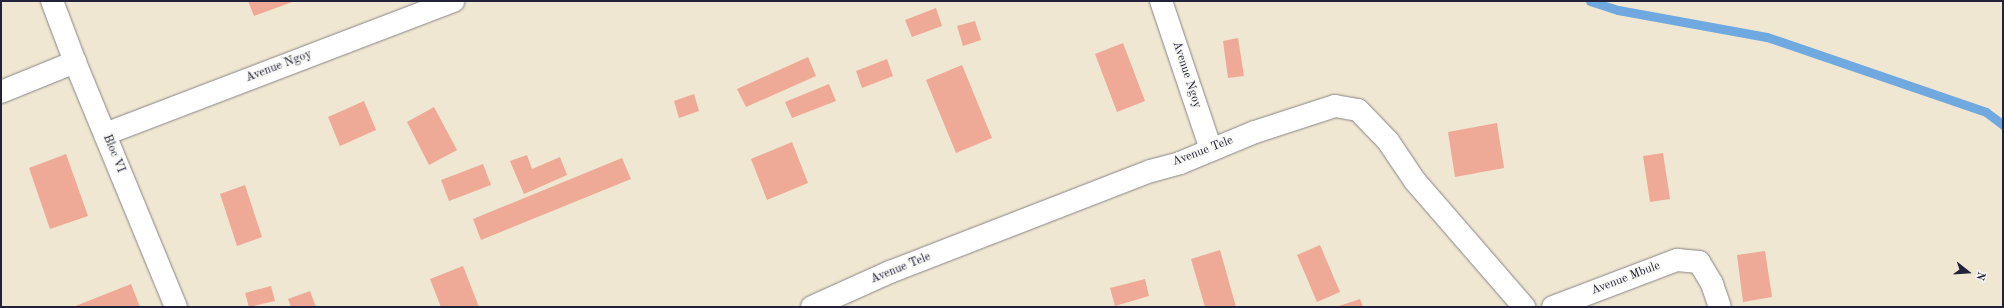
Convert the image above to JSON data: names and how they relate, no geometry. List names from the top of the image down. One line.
{"streets":{"street":["Avenue Ngoy","Avenue Tele","Bloc VI","Avenue Mbule"]},"crossings":[["Avenue Ngoy","Avenue Tele"],["Avenue Ngoy","Bloc VI"]],"north":"right"}
